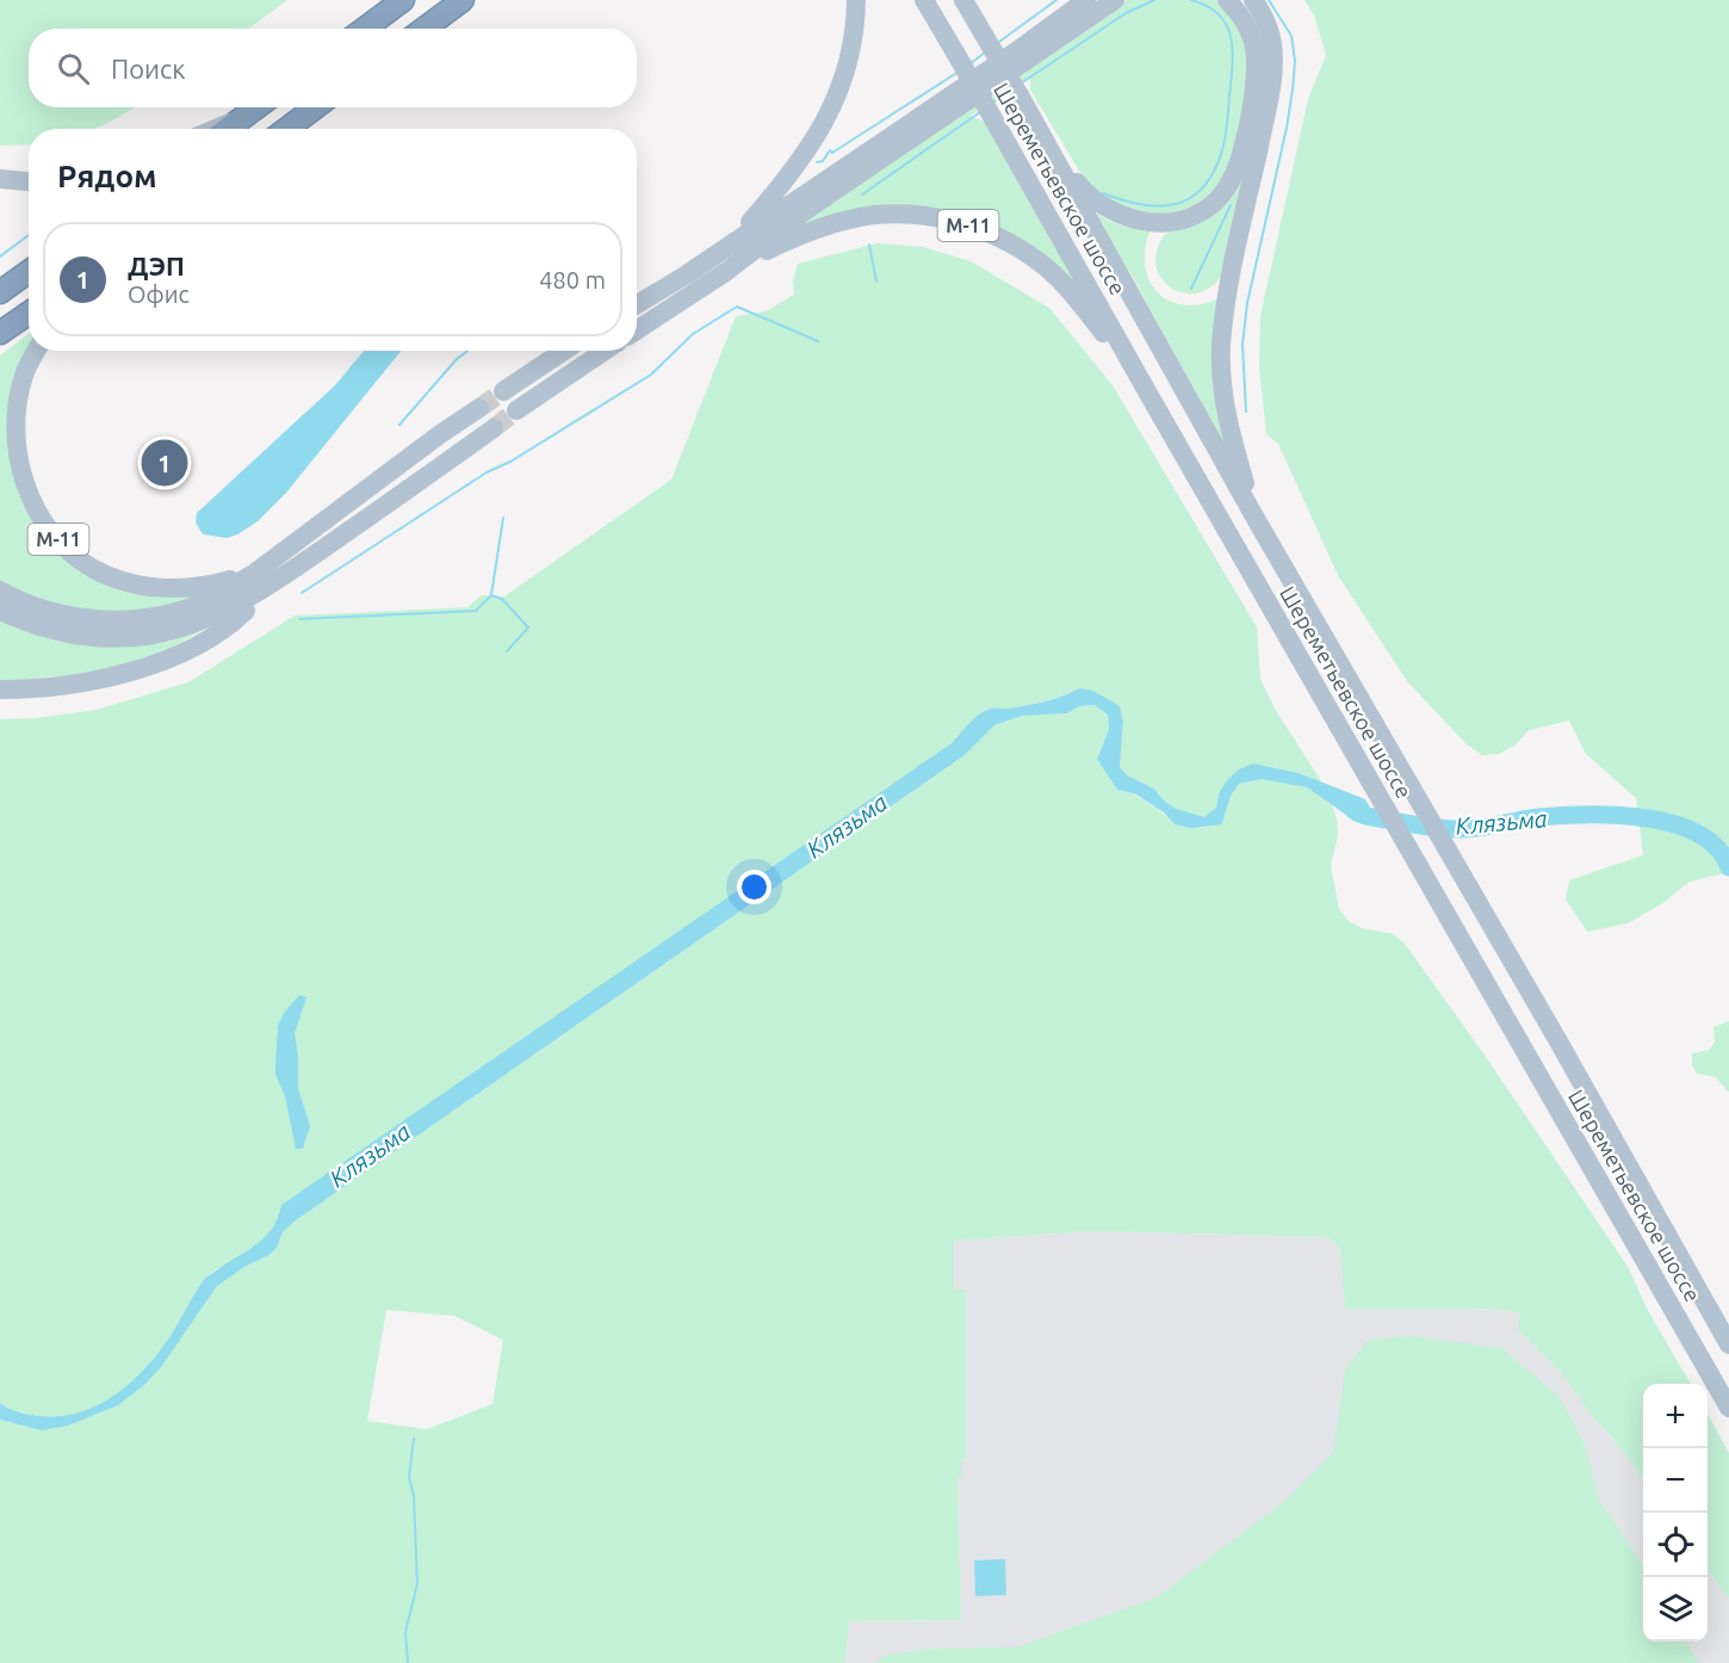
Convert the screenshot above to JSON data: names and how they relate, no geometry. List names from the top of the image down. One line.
{"streets":{"main road":["Шереметьевское шоссе","М-11"]},"crossings":[["Шереметьевское шоссе","М-11"]],"water":["Клязьма"],"page":{"search":"Поиск","heading":"Рядом","list":[{"mark":"1","name":"ДЭП","note":"Офис","value":"480 m"}],"pins":"1","map_buttons":["+","−"]}}
